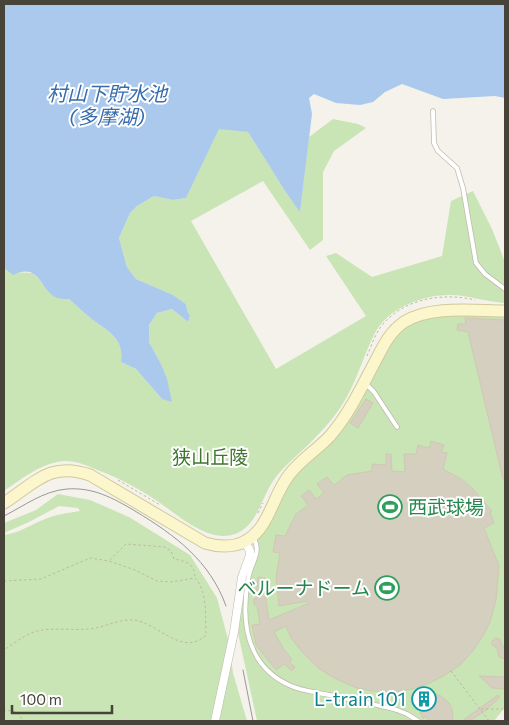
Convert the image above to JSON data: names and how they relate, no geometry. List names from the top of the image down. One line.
{"water":["村山下貯水池 (多摩湖)"],"parks":["狭山丘陵"],"places":{"sports":["西武球場","ベルーナドーム"],"building":["L-train 101"]},"scale_bar":"100 m"}
